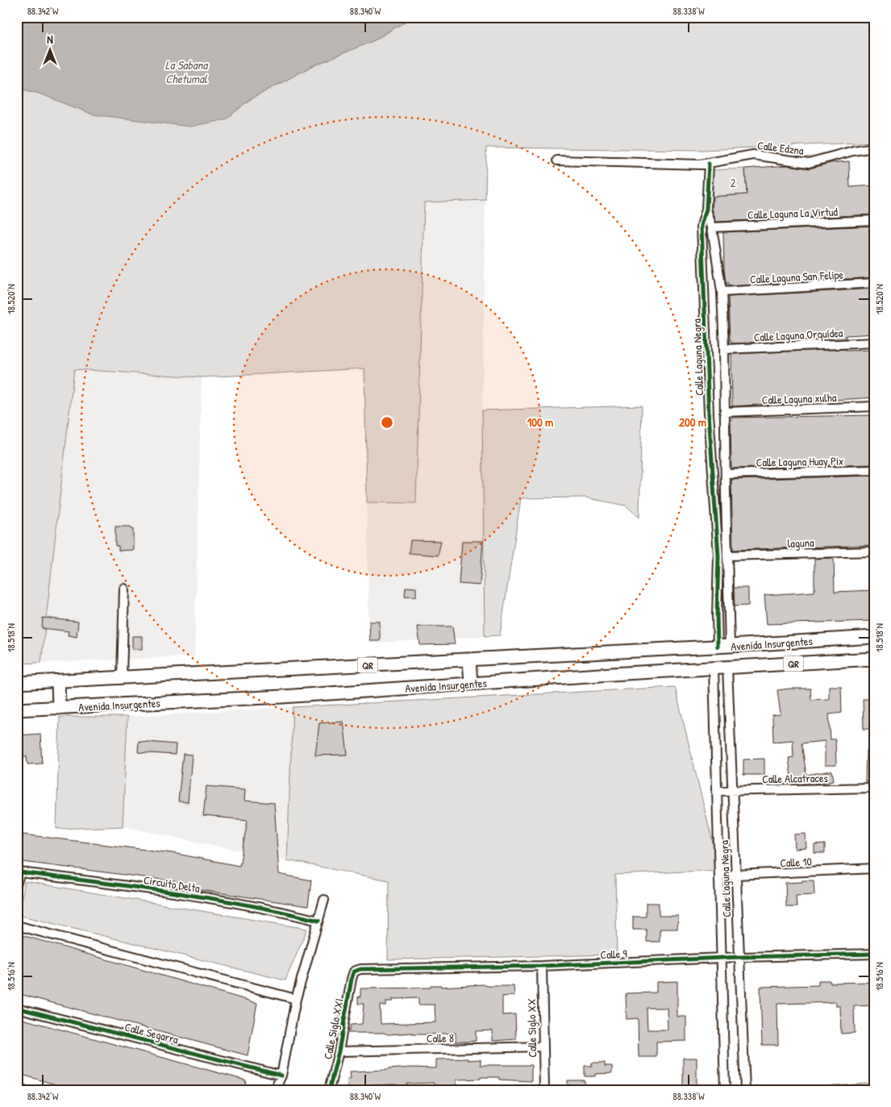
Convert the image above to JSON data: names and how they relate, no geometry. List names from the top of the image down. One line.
{"streets":{"main road":["Avenida Insurgentes","QR"],"street":["Calle Edzna","Calle Laguna La Virtud","Calle Laguna San Felipe","Calle Laguna Orquídea","Calle Laguna Negra","Calle Laguna xulha","Calle Laguna Huay Pix","laguna","Calle Alcatraces","Calle 10","Circuito Delta","Calle 9","Calle Siglo XX","Calle Siglo XXI","Calle Segarra","Calle 8"]},"crossings":[["Calle Edzna","Calle Laguna Negra"],["Calle Laguna La Virtud","Calle Laguna Negra"],["Calle Laguna San Felipe","Calle Laguna Negra"],["Calle Laguna Orquídea","Calle Laguna Negra"],["Calle Laguna Negra","Calle Laguna xulha"],["Calle Laguna Negra","Calle Laguna Huay Pix"],["Calle Laguna Negra","laguna"],["Calle Laguna Negra","Avenida Insurgentes"],["Calle Laguna Negra","Calle Alcatraces"],["Calle Laguna Negra","Calle 10"],["Calle Laguna Negra","Calle 9"],["Calle 9","Calle Siglo XX"],["Calle 9","Calle Siglo XXI"],["Calle Siglo XX","Calle 8"],["Calle Siglo XXI","Calle 8"]],"water":["La Sabana Chetumal"],"parks":["2"],"north":"top","coordinates":["88.342°W","88.340°W","88.338°W","18.520°N","18.518°N","18.516°N"],"rings":["100 m","200 m"]}
